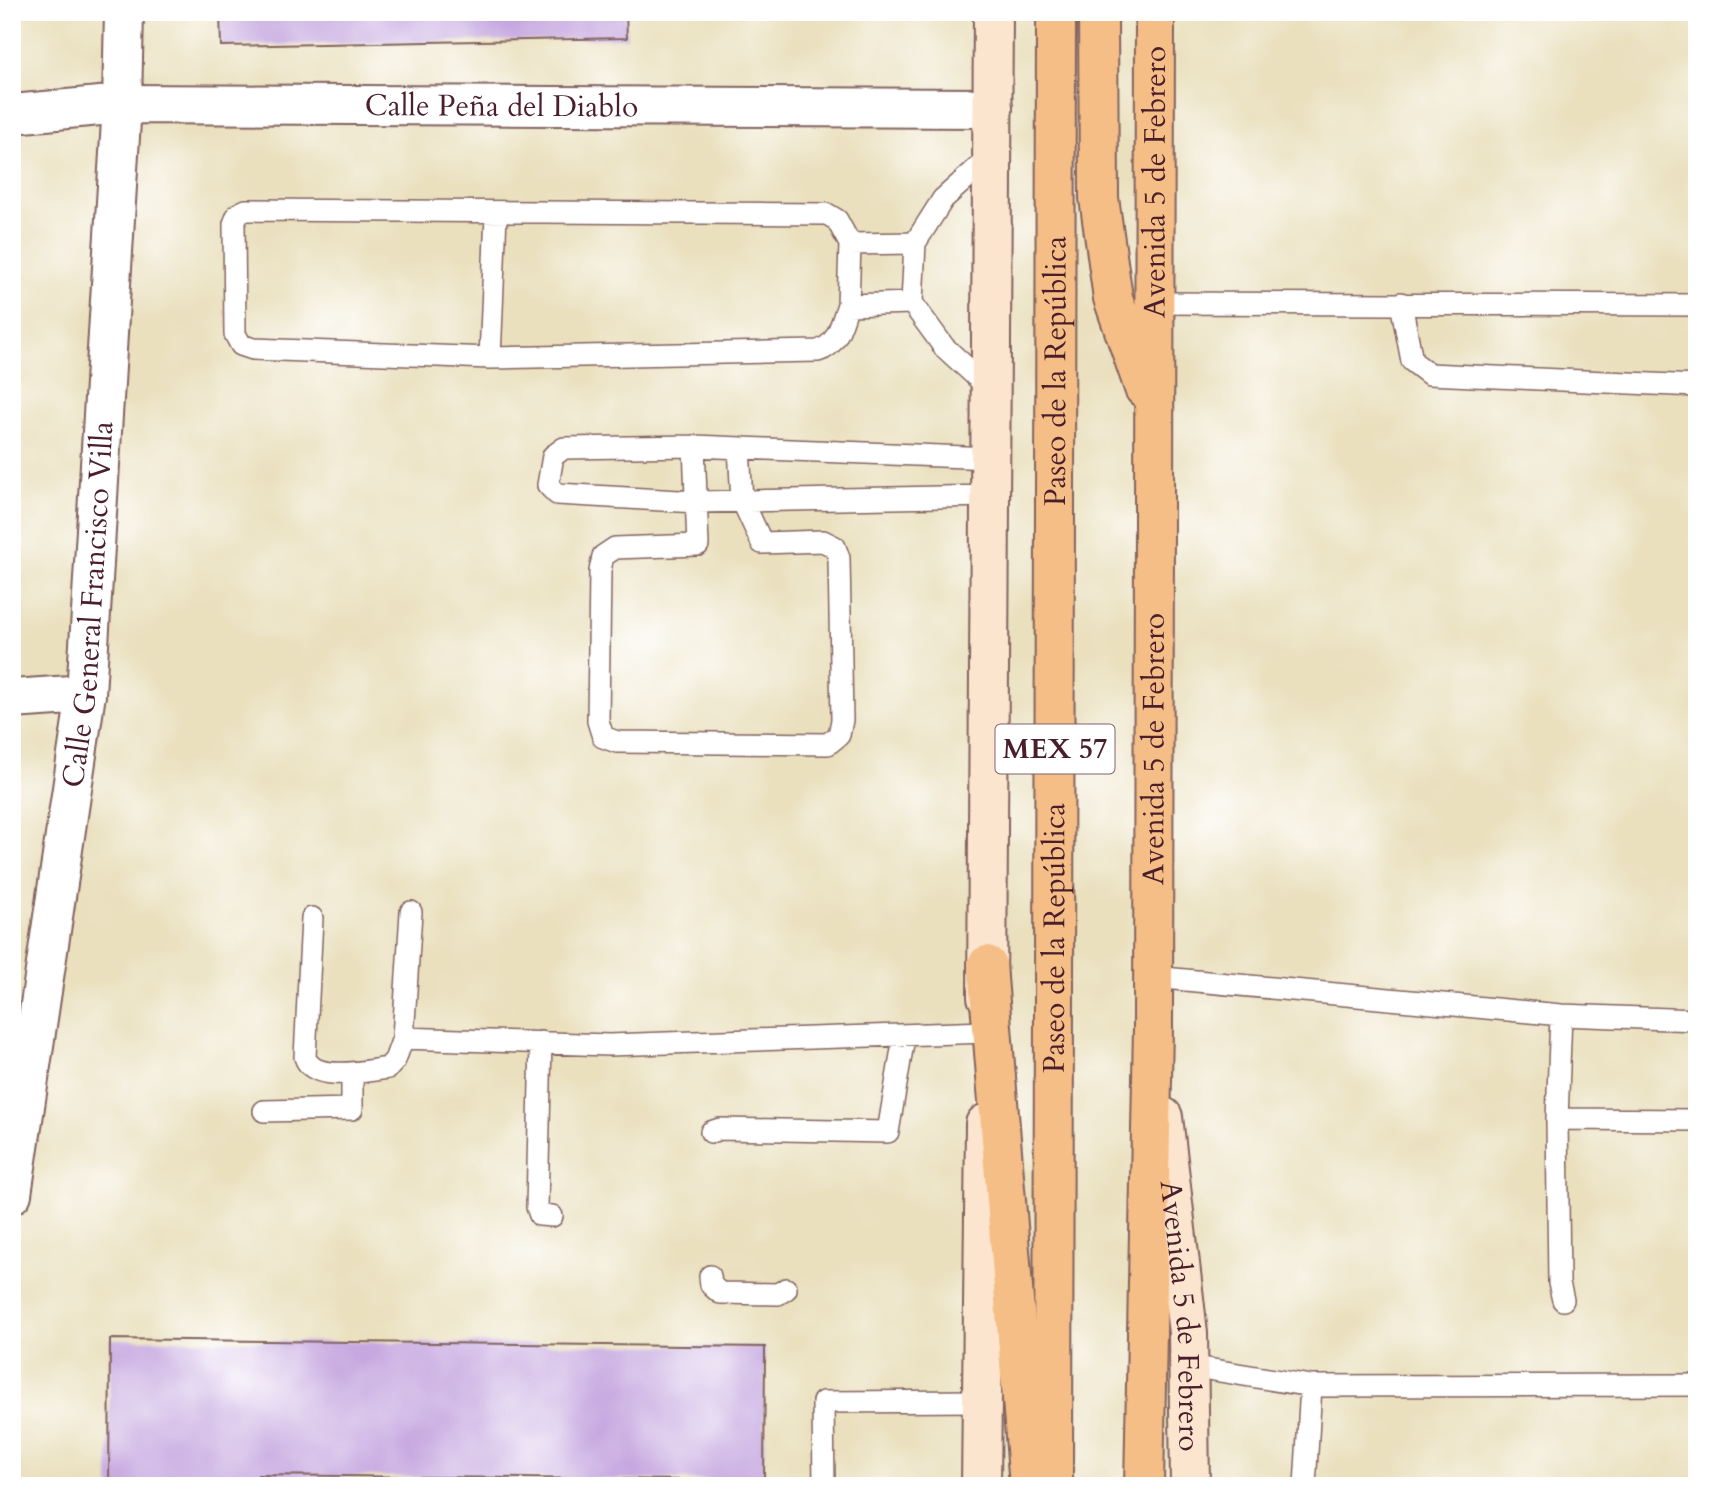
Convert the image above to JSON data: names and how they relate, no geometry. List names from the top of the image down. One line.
{"streets":{"highway":["Avenida 5 de Febrero","Paseo de la República","MEX 57"],"street":["Calle Peña del Diablo","Calle General Francisco Villa"]},"crossings":[["Calle Peña del Diablo","Calle General Francisco Villa"],["Avenida 5 de Febrero","MEX 57"]]}
